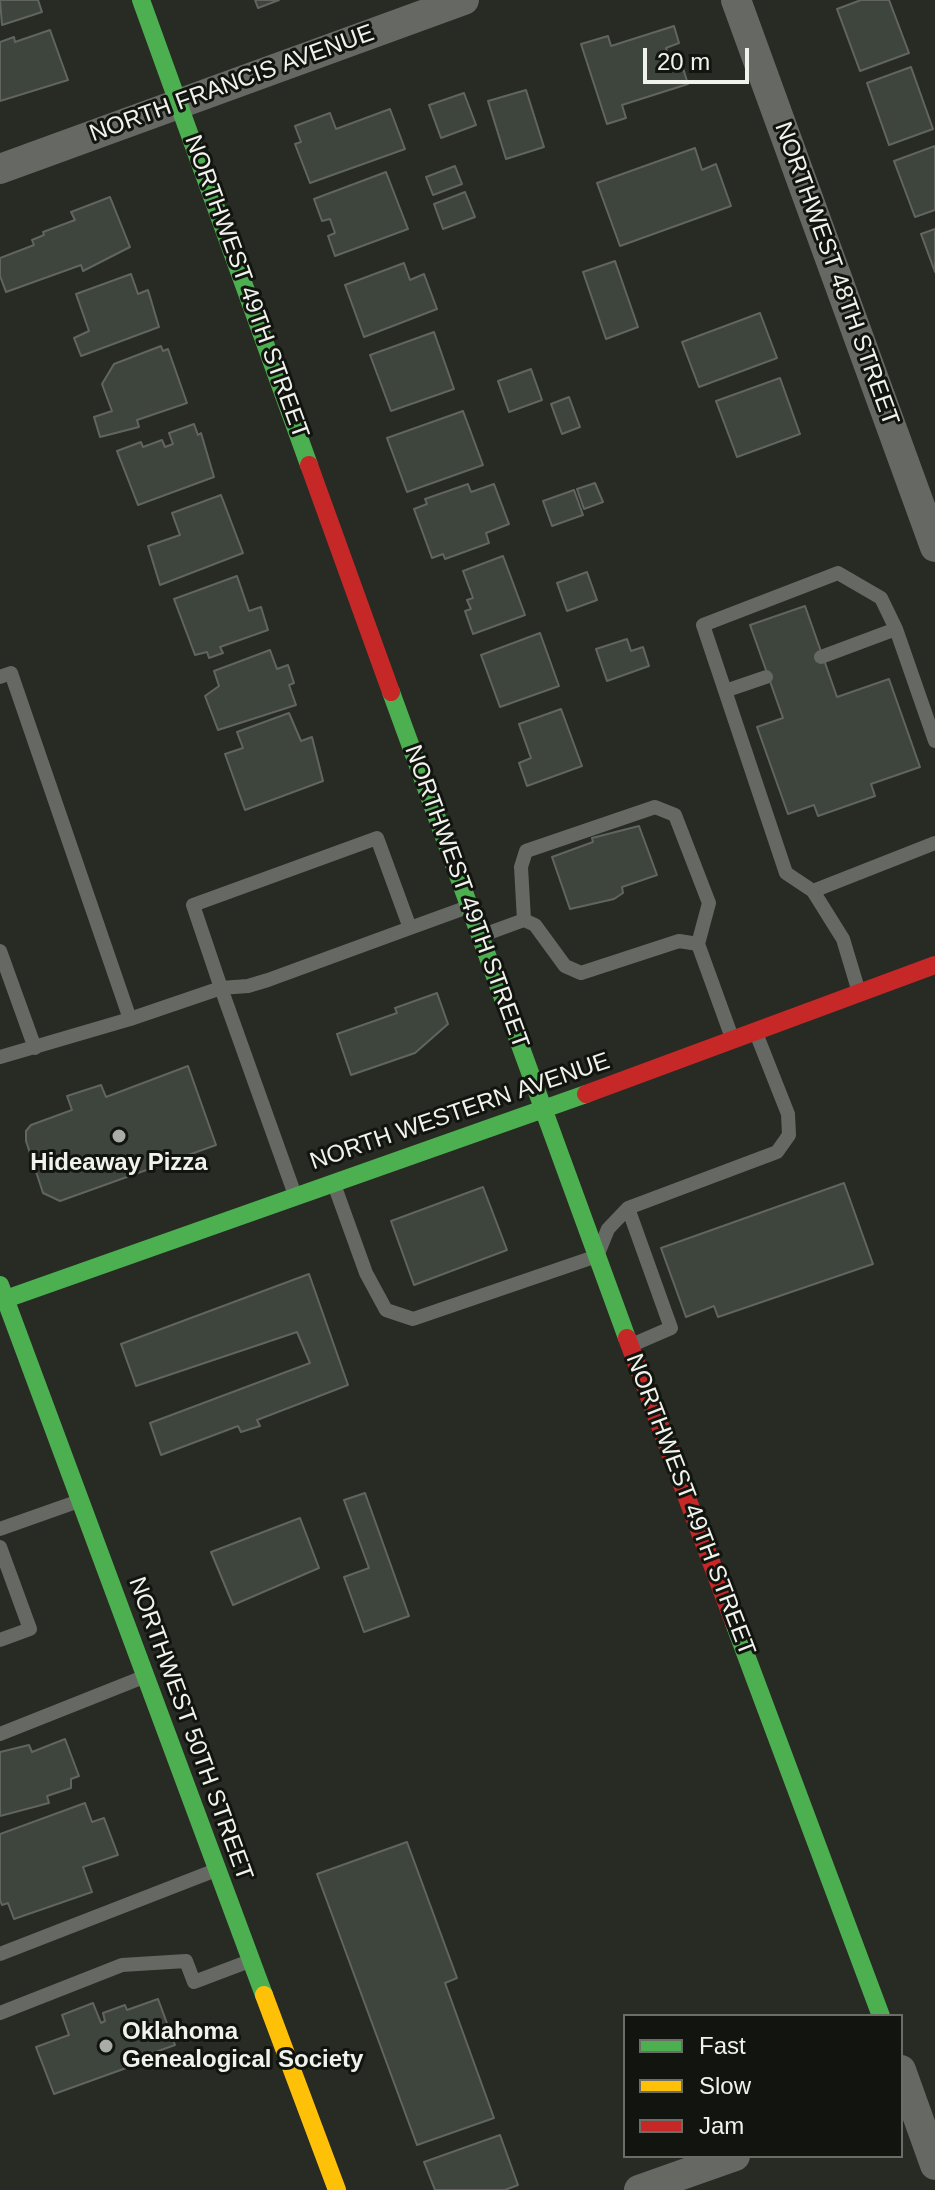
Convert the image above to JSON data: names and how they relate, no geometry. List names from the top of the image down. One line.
{"streets":{"street":["NORTH FRANCIS AVENUE","NORTHWEST 48TH STREET","NORTHWEST 49TH STREET","NORTH WESTERN AVENUE","NORTHWEST 50TH STREET"]},"crossings":[["NORTH FRANCIS AVENUE","NORTHWEST 49TH STREET"],["NORTHWEST 49TH STREET","NORTH WESTERN AVENUE"],["NORTH WESTERN AVENUE","NORTHWEST 50TH STREET"]],"places":["Hideaway Pizza","Oklahoma Genealogical Society"],"legend":["Fast","Slow","Jam"],"scale_bar":"20 m"}
